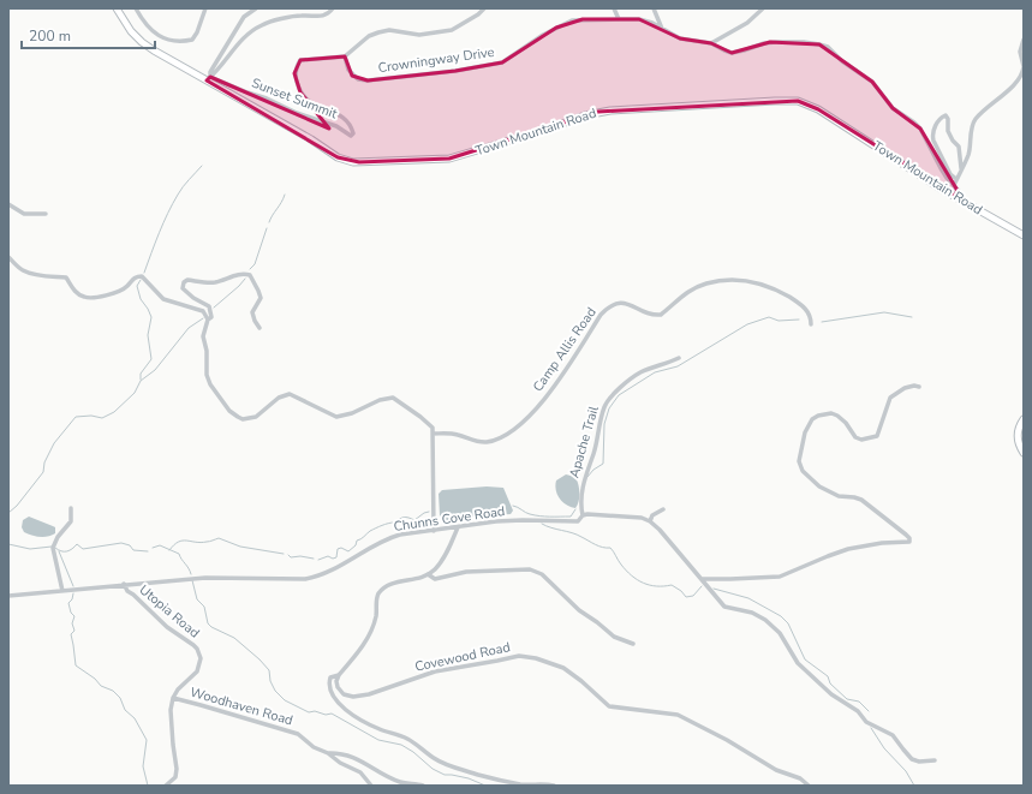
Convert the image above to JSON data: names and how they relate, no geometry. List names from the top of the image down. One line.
{"streets":{"main road":["Town Mountain Road"],"street":["Crowningway Drive","Sunset Summit","Camp Allis Road","Apache Trail","Chunns Cove Road","Utopia Road","Covewood Road","Woodhaven Road"]},"crossings":[["Crowningway Drive","Sunset Summit"],["Sunset Summit","Town Mountain Road"],["Apache Trail","Chunns Cove Road"],["Chunns Cove Road","Utopia Road"],["Utopia Road","Woodhaven Road"]],"scale_bar":"200 m"}
